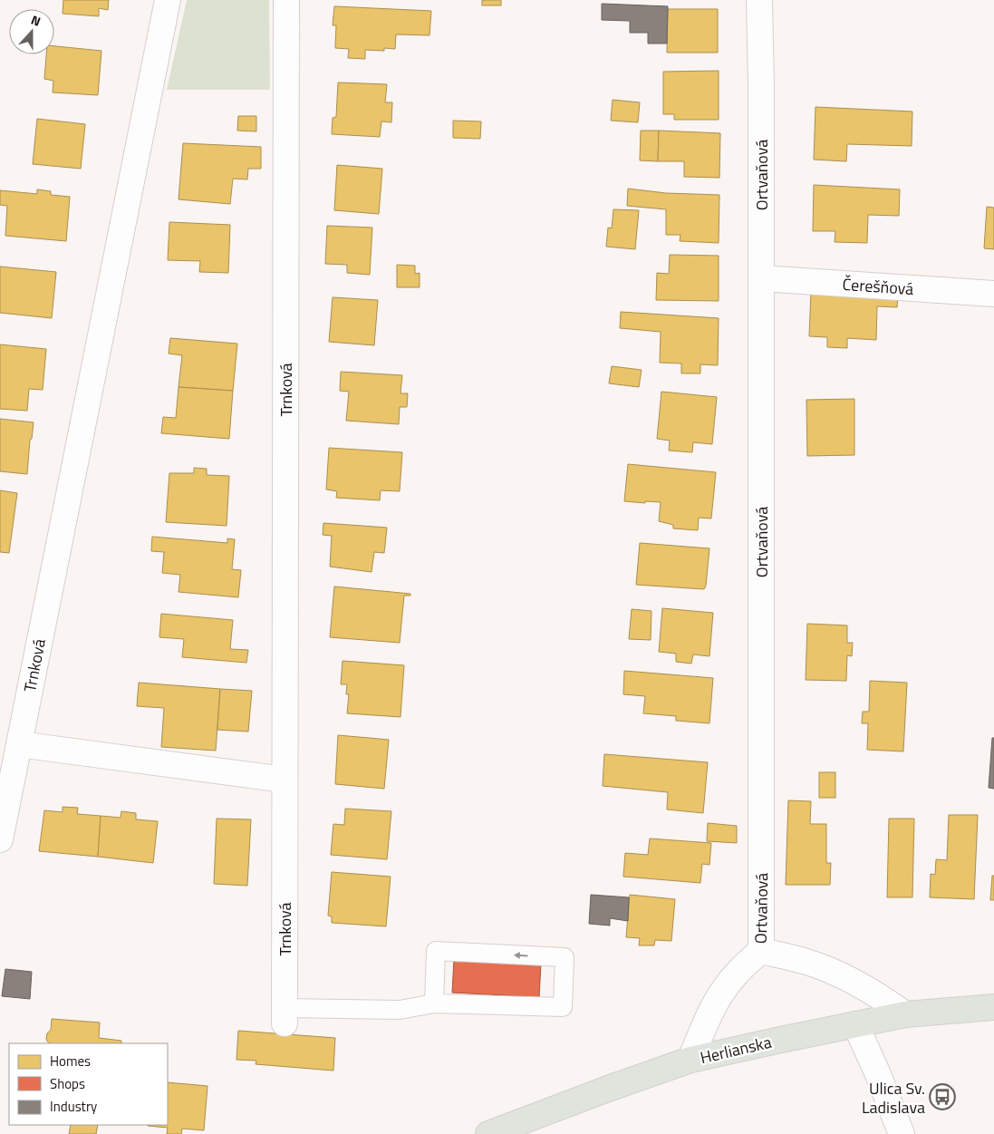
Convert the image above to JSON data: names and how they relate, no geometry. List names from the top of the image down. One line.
{"streets":{"main road":["Herlianska"],"street":["Ortvaňová","Čerešňová","Trnková"]},"crossings":[["Ortvaňová","Čerešňová"],["Ortvaňová","Herlianska"]],"places":{"bus stop":["Ulica Sv. Ladislava"]},"legend":["Homes","Shops","Industry"],"north":"top"}
